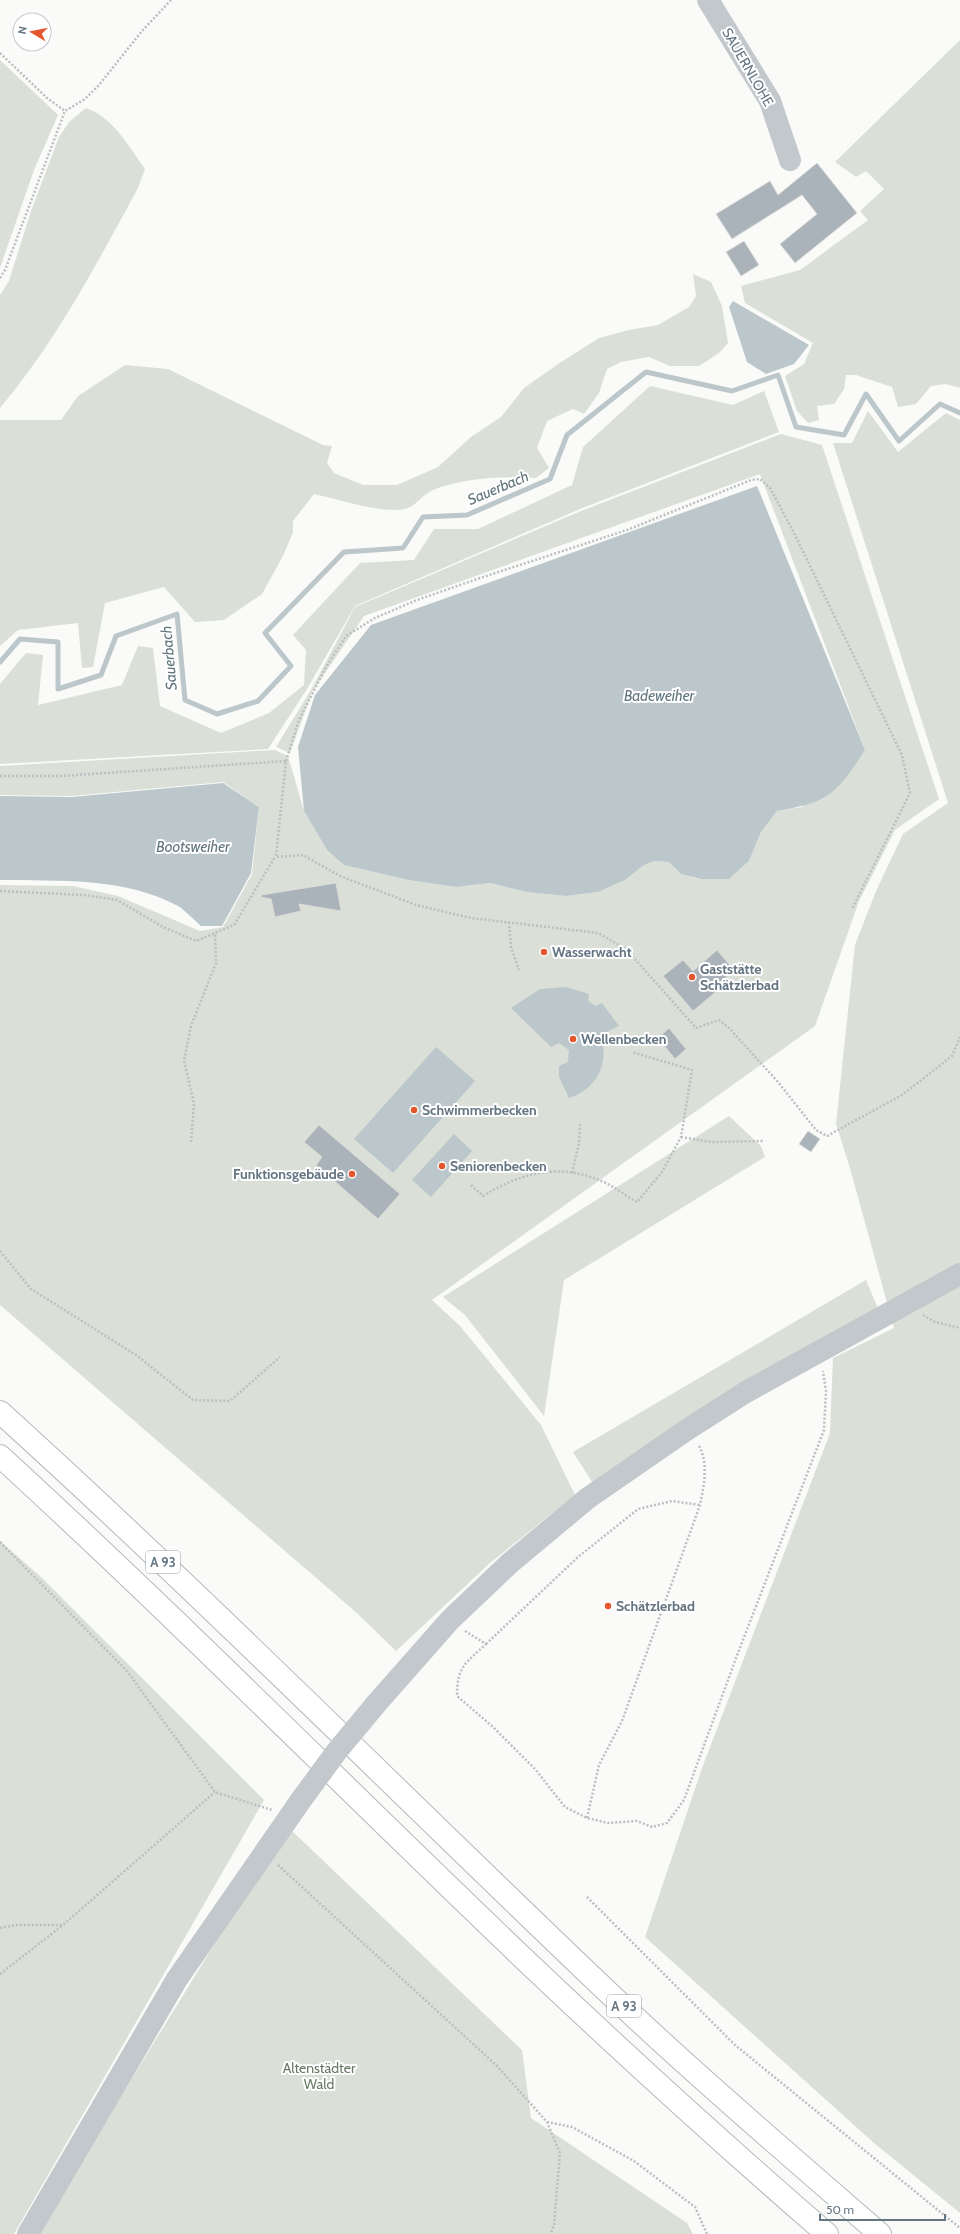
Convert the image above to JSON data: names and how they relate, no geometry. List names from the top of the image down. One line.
{"streets":{"highway":["A 93"],"street":["SAUERNLOHE"]},"water":["Sauerbach","Badeweiher","Bootsweiher"],"parks":["Altenstädter Wald"],"places":["Wasserwacht","Gaststätte Schätzlerbad","Wellenbecken","Schwimmerbecken","Seniorenbecken","Funktionsgebäude","Schätzlerbad"],"scale_bar":"50 m","north":"left"}
